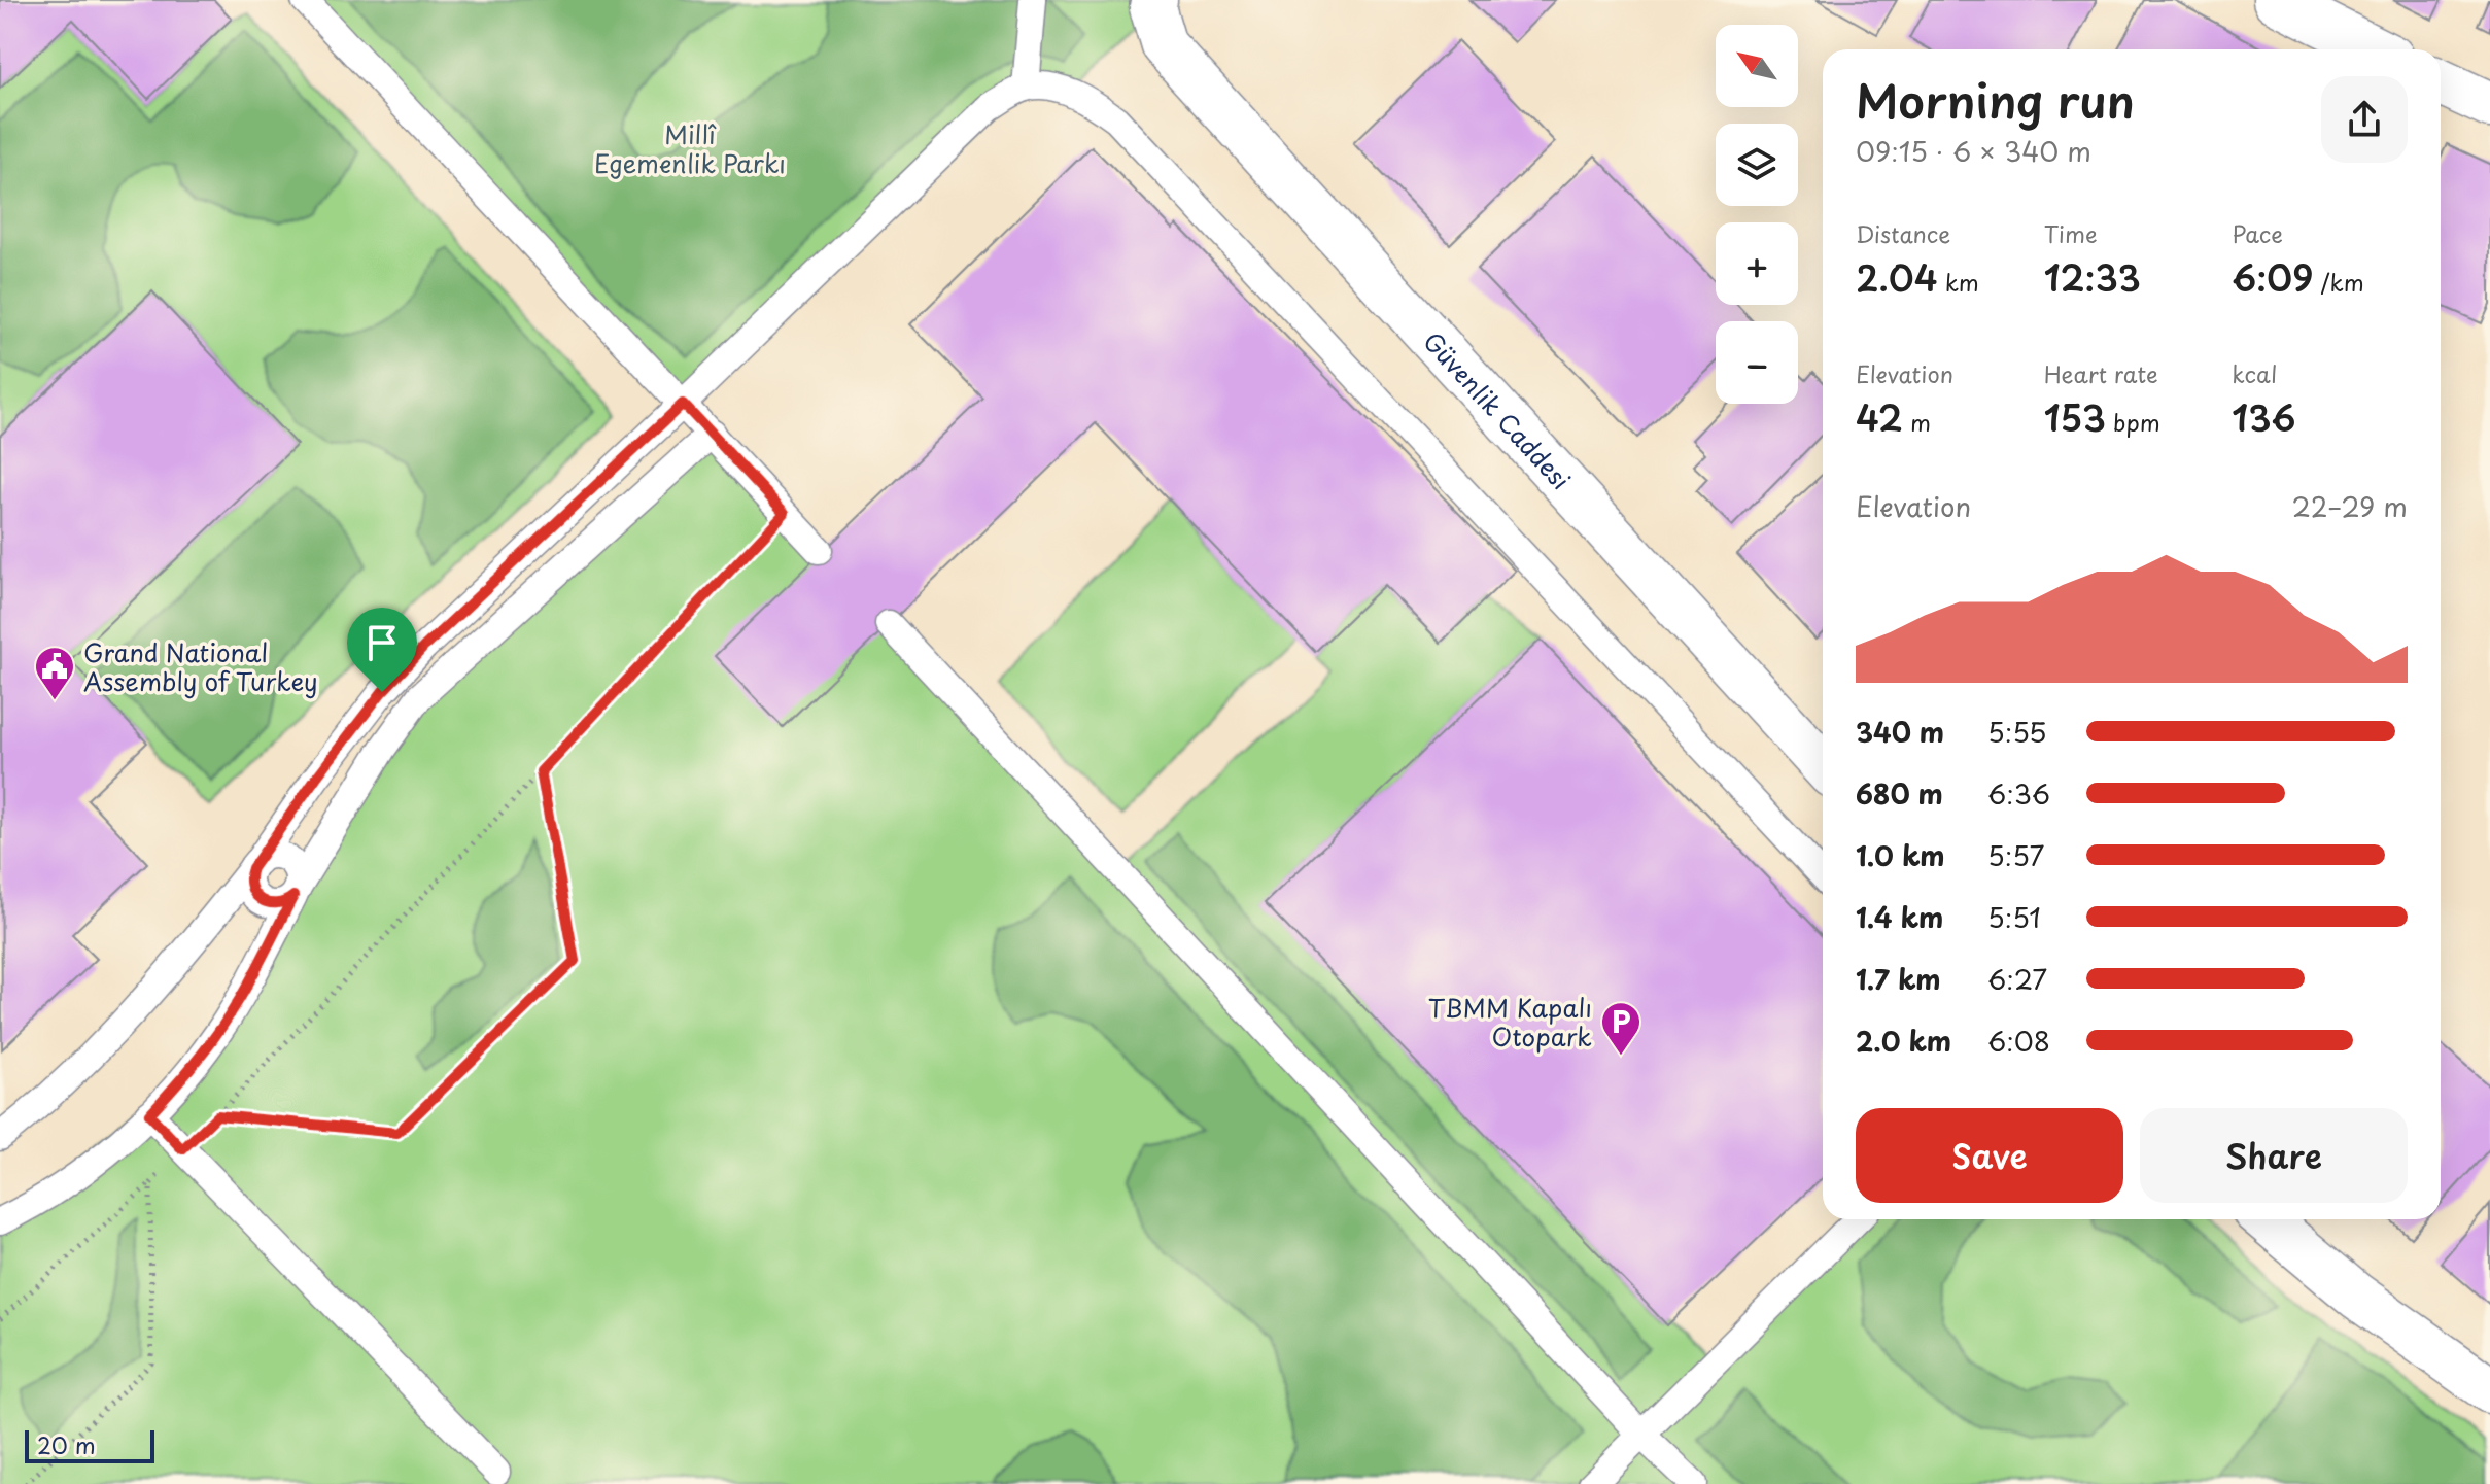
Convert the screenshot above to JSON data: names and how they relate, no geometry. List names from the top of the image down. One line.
{"streets":{"main road":["Güvenlik Caddesi"]},"parks":["Millî Egemenlik Parkı"],"places":{"public building":["Grand National Assembly of Turkey"],"parking":["TBMM Kapalı Otopark"]},"scale_bar":"20 m","north":"top left","page":{"map_buttons":["+","−"],"heading":["Morning run","09:15 · 6 × 340 m"],"stats":[["Distance","2.04 km"],["Time","12:33"],["Pace","6:09 /km"],["Elevation","42 m"],["Heart rate","153 bpm"],["kcal","136"]],"chart":["Elevation","22–29 m"],"list":[{"name":"340 m","note":"5:55"},{"name":"680 m","note":"6:36"},{"name":"1.0 km","note":"5:57"},{"name":"1.4 km","note":"5:51"},{"name":"1.7 km","note":"6:27"},{"name":"2.0 km","note":"6:08"}],"buttons":["Save","Share"],"scale":"20 m"}}
